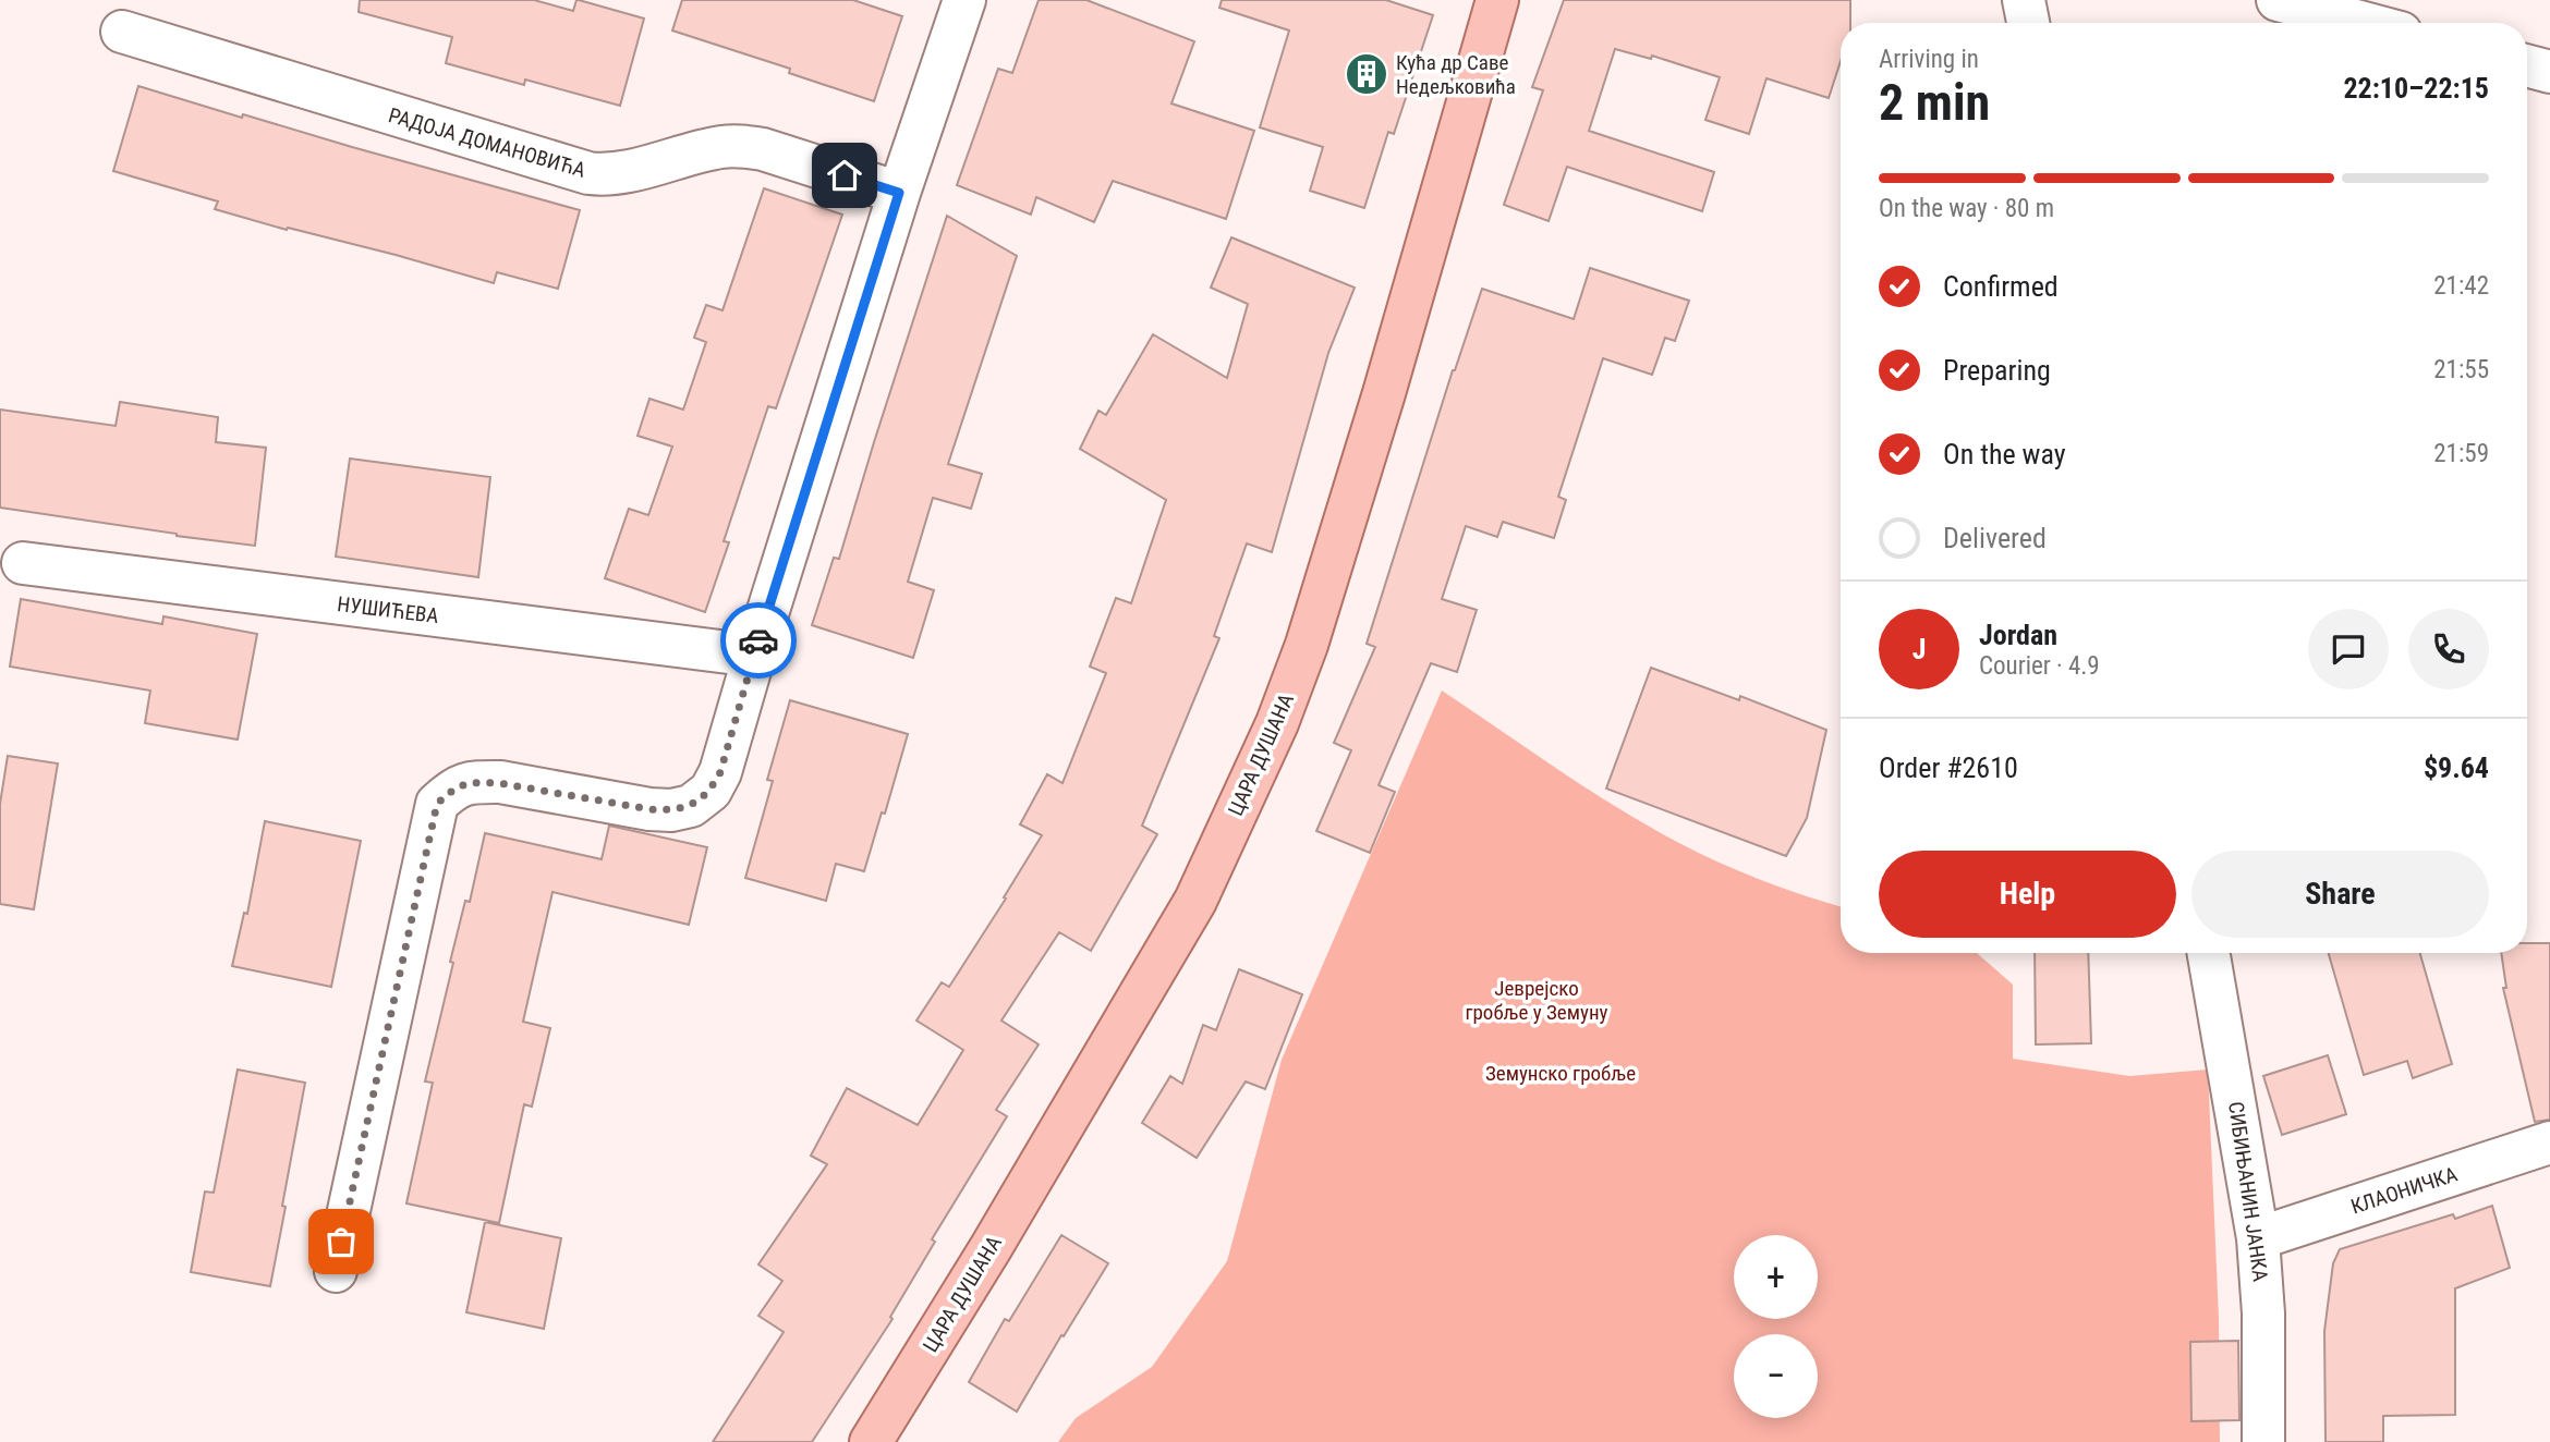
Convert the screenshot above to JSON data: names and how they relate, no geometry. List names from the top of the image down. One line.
{"streets":{"main road":["ЦАРА ДУШАНА"],"street":["РАДОЈА ДОМАНОВИЋА","НУШИЋЕВА","КЛАОНИЧКА","СИБИЊАНИН ЈАНКА"]},"crossings":[["КЛАОНИЧКА","СИБИЊАНИН ЈАНКА"]],"parks":["Јеврејско гробље у Земуну","Земунско гробље"],"places":{"building":["Кућа др Саве Недељковића"]},"page":{"heading":["2 min","Arriving in","22:10–22:15"],"panel":["Jordan","Courier · 4.9","Order #2610","$9.64"],"bar":"On the way · 80 m","list":[["Confirmed","21:42"],["Preparing","21:55"],["On the way","21:59"],"Delivered"],"round":"J","buttons":["Help","Share"],"map_buttons":["+","−"]}}
